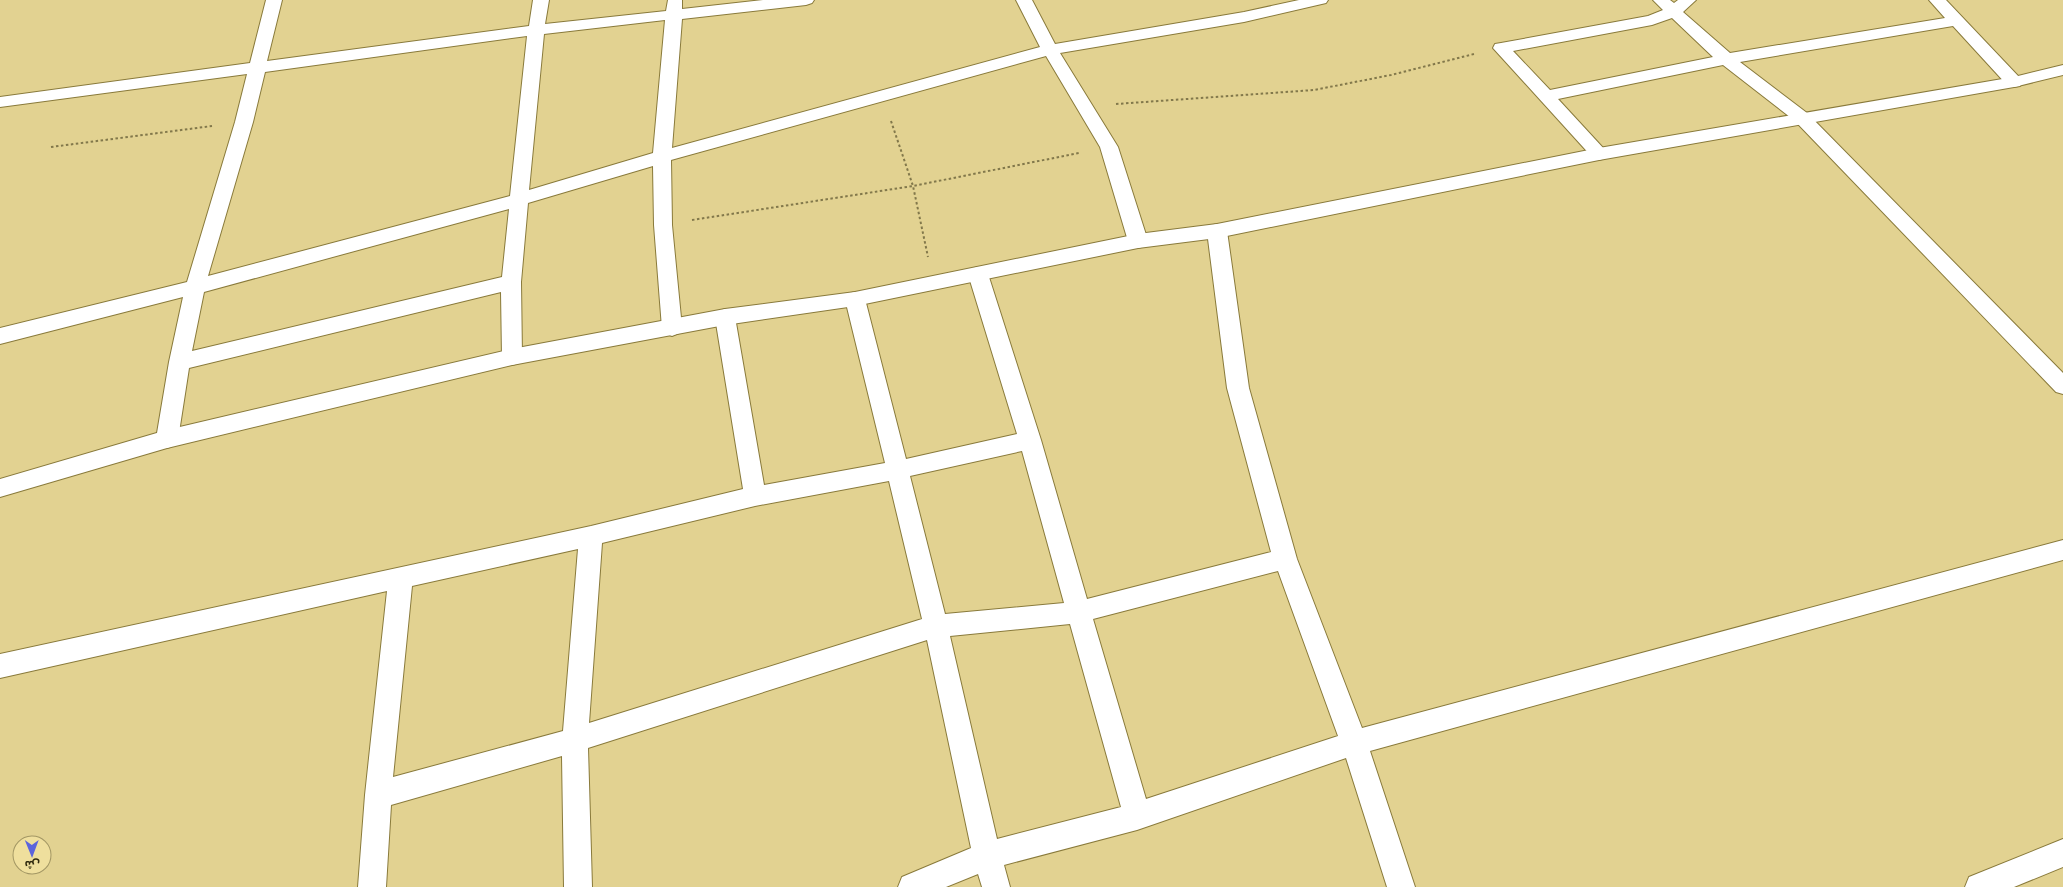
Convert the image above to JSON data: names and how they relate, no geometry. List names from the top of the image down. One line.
{"north":"bottom"}
